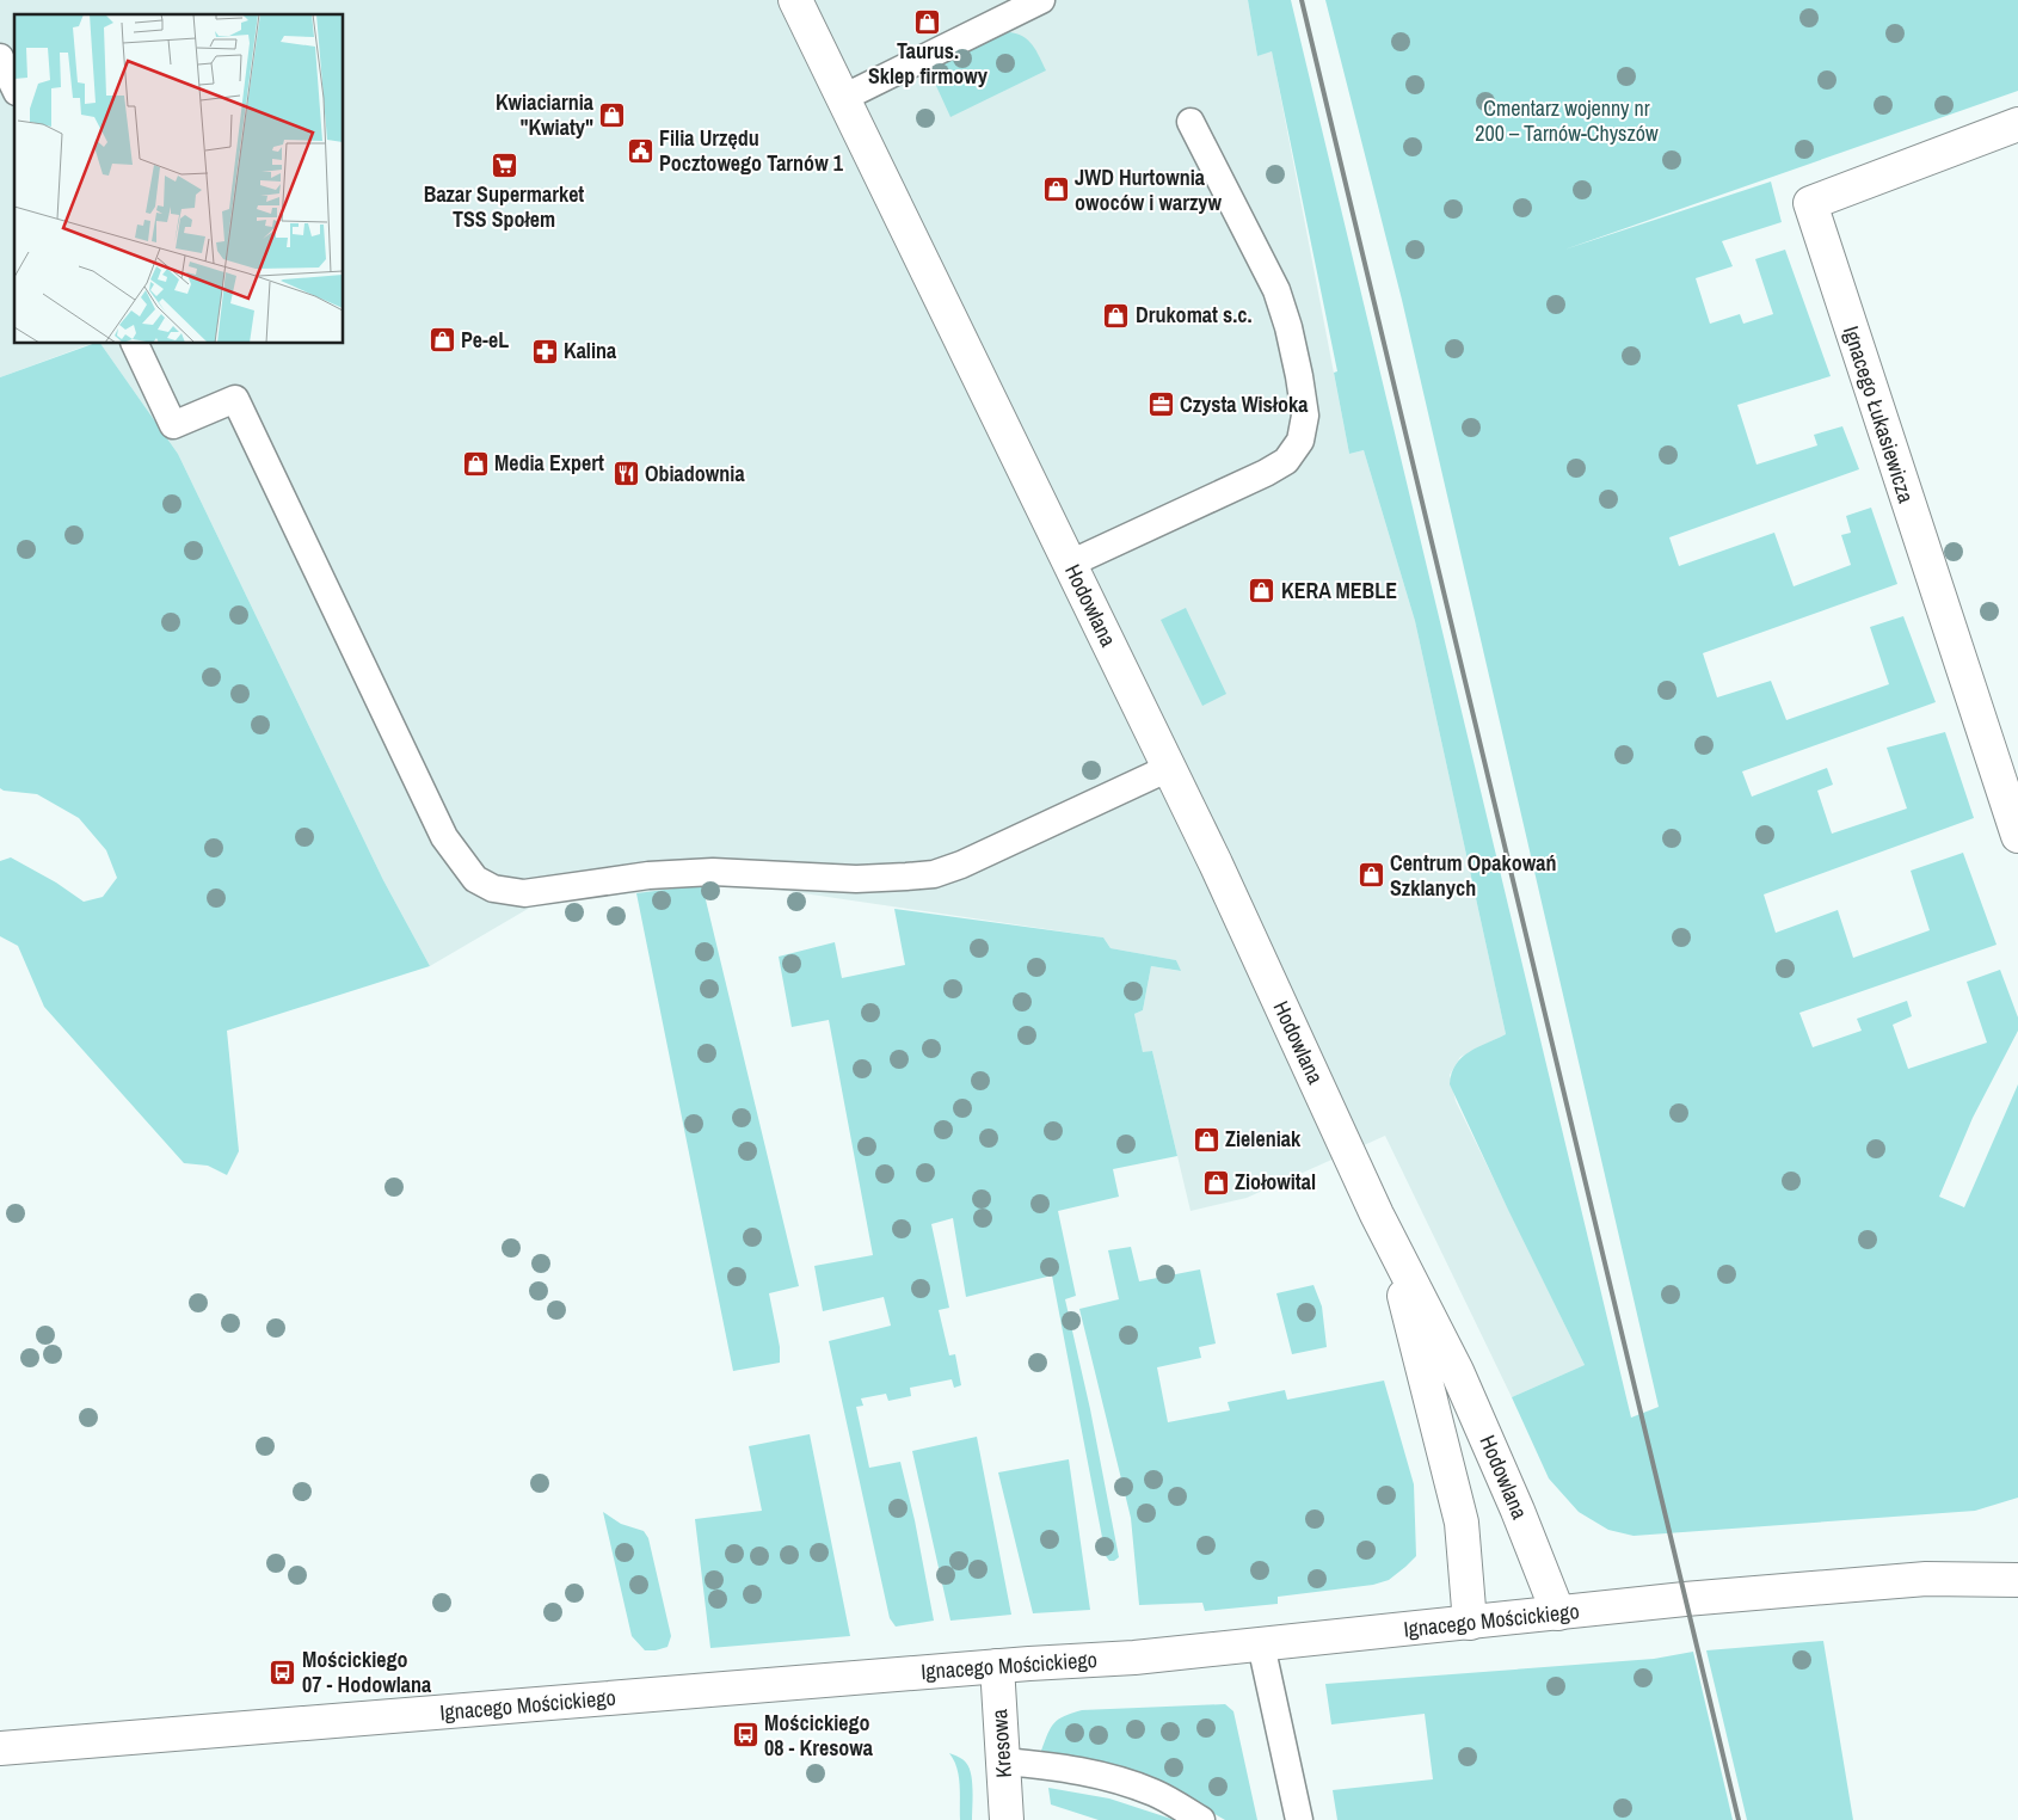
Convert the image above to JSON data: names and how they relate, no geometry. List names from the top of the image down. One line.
{"streets":{"street":["Ignacego Łukasiewicza","Hodowlana","Ignacego Mościckiego","Kresowa"]},"crossings":[["Hodowlana","Ignacego Mościckiego"],["Ignacego Mościckiego","Kresowa"]],"parks":["Cmentarz wojenny nr 200 – Tarnów-Chyszów"],"places":{"shop":["Taurus. Sklep firmowy","Kwiaciarnia \"Kwiaty\"","JWD Hurtownia owoców i warzyw","Drukomat s.c.","Pe-eL","Media Expert","KERA MEBLE","Centrum Opakowań Szklanych","Zieleniak","Ziołowital"],"public building":["Filia Urzędu Pocztowego Tarnów 1"],"supermarket":["Bazar Supermarket TSS Społem"],"pharmacy":["Kalina"],"office":["Czysta Wisłoka"],"restaurant":["Obiadownia"],"bus stop":["Mościckiego 07 - Hodowlana","Mościckiego 08 - Kresowa"]}}
